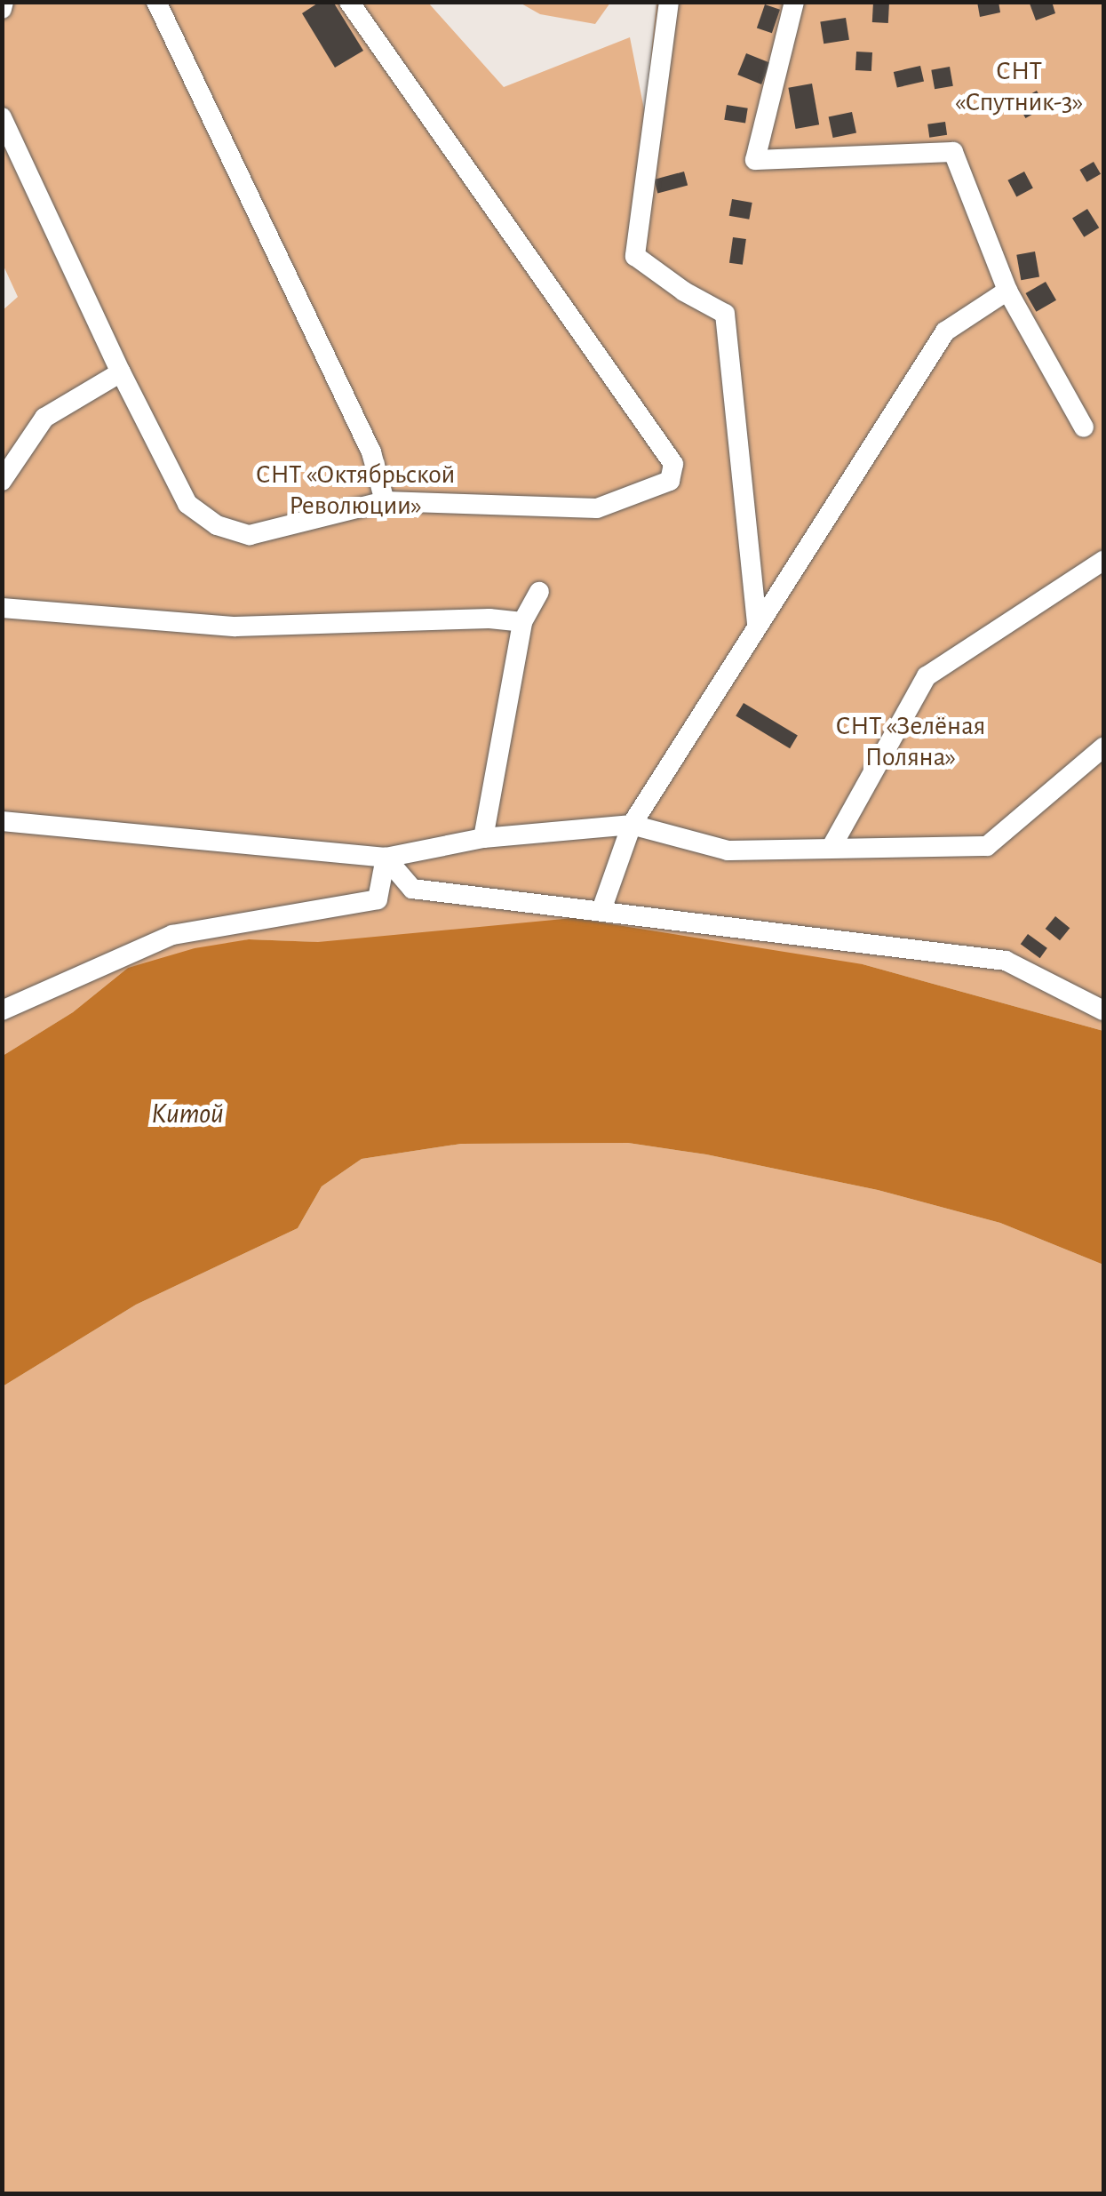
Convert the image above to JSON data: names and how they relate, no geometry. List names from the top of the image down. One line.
{"water":["Китой"],"parks":["СНТ «Спутник-3»","СНТ «Октябрьской Революции»","СНТ «Зелёная Поляна»"]}
